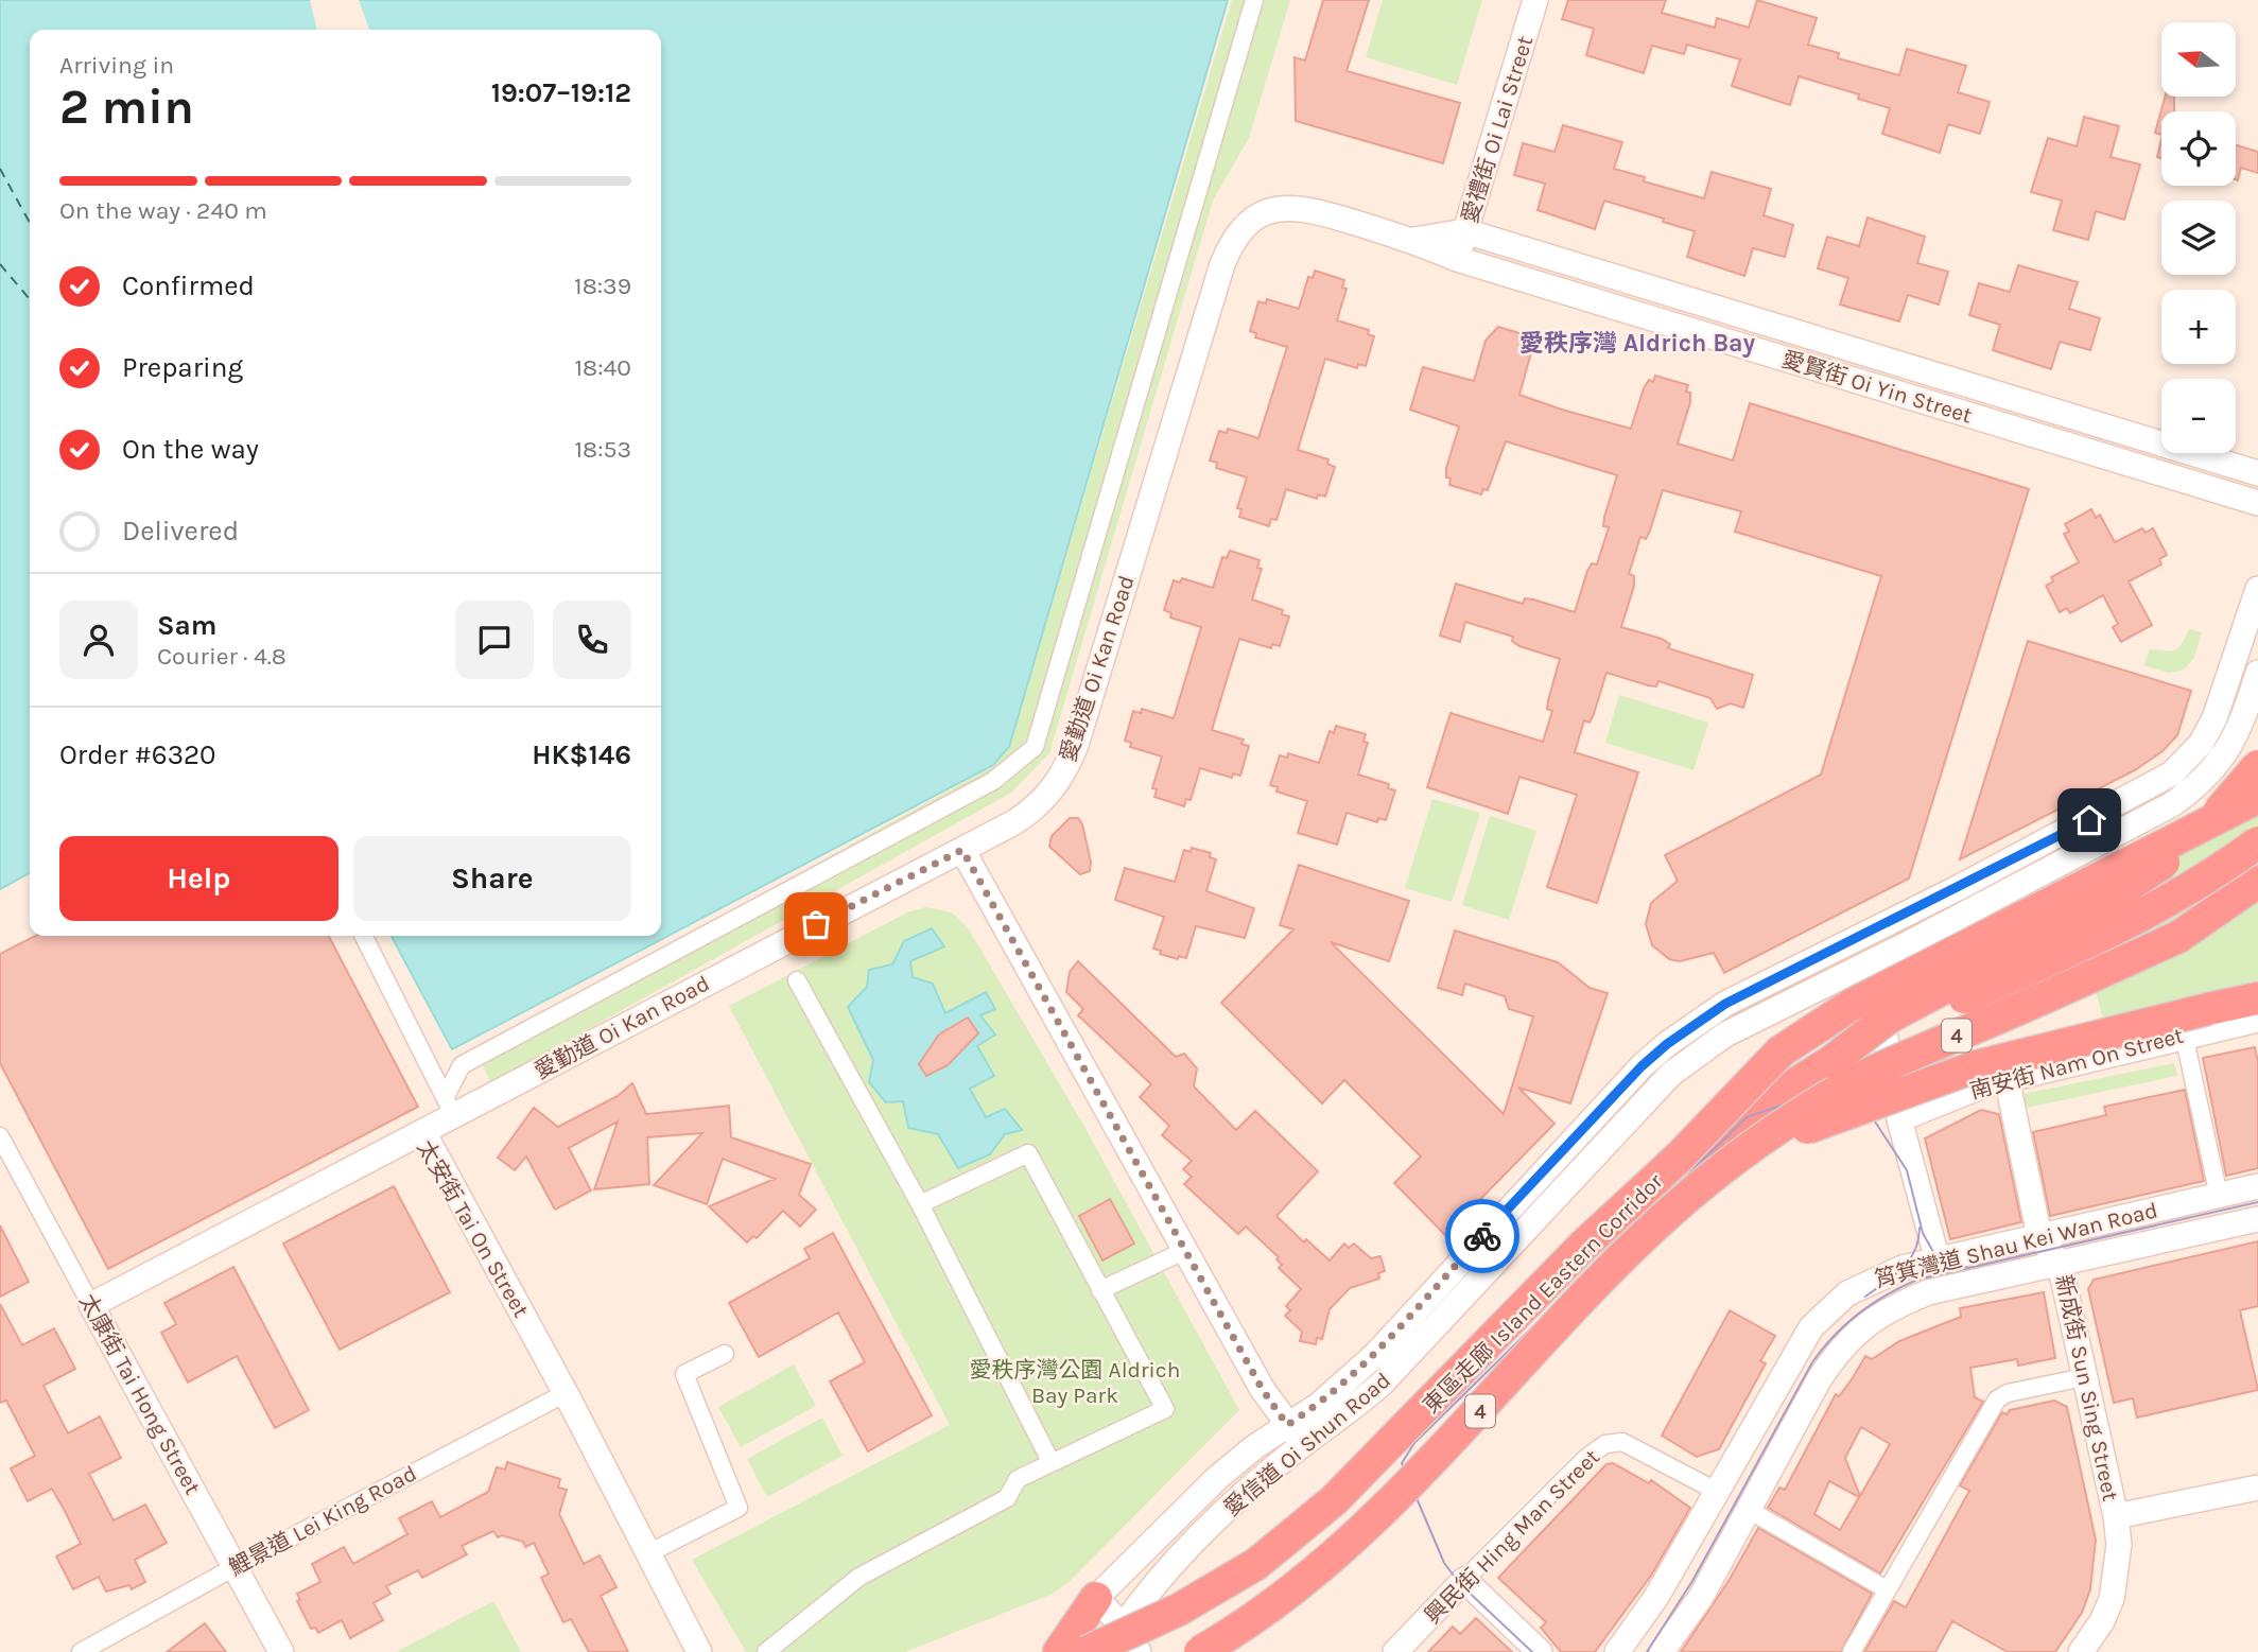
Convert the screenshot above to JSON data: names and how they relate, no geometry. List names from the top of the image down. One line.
{"streets":{"highway":["4","東區走廊 Island Eastern Corridor"],"street":["愛禮街 Oi Lai Street","愛賢街 Oi Yin Street","愛勤道 Oi Kan Road","南安街 Nam On Street","太安街 Tai On Street","筲箕灣道 Shau Kei Wan Road","新成街 Sun Sing Street","太康街 Tai Hong Street","愛信道 Oi Shun Road","鯉景道 Lei King Road","興民街 Hing Man Street"]},"crossings":[["愛禮街 Oi Lai Street","愛賢街 Oi Yin Street"],["愛賢街 Oi Yin Street","愛勤道 Oi Kan Road"],["愛勤道 Oi Kan Road","太安街 Tai On Street"],["南安街 Nam On Street","新成街 Sun Sing Street"],["太安街 Tai On Street","太康街 Tai Hong Street"],["太安街 Tai On Street","鯉景道 Lei King Road"],["筲箕灣道 Shau Kei Wan Road","新成街 Sun Sing Street"],["筲箕灣道 Shau Kei Wan Road","興民街 Hing Man Street"],["太康街 Tai Hong Street","鯉景道 Lei King Road"]],"districts":["愛秩序灣 Aldrich Bay"],"parks":["愛秩序灣公園 Aldrich Bay Park"],"north":"left","page":{"map_buttons":["+","−"],"heading":["2 min","Arriving in","19:07–19:12"],"panel":["Sam","Courier · 4.8","Order #6320","HK$146"],"bar":"On the way · 240 m","list":[["Confirmed","18:39"],["Preparing","18:40"],["On the way","18:53"],"Delivered"],"buttons":["Help","Share"]}}
